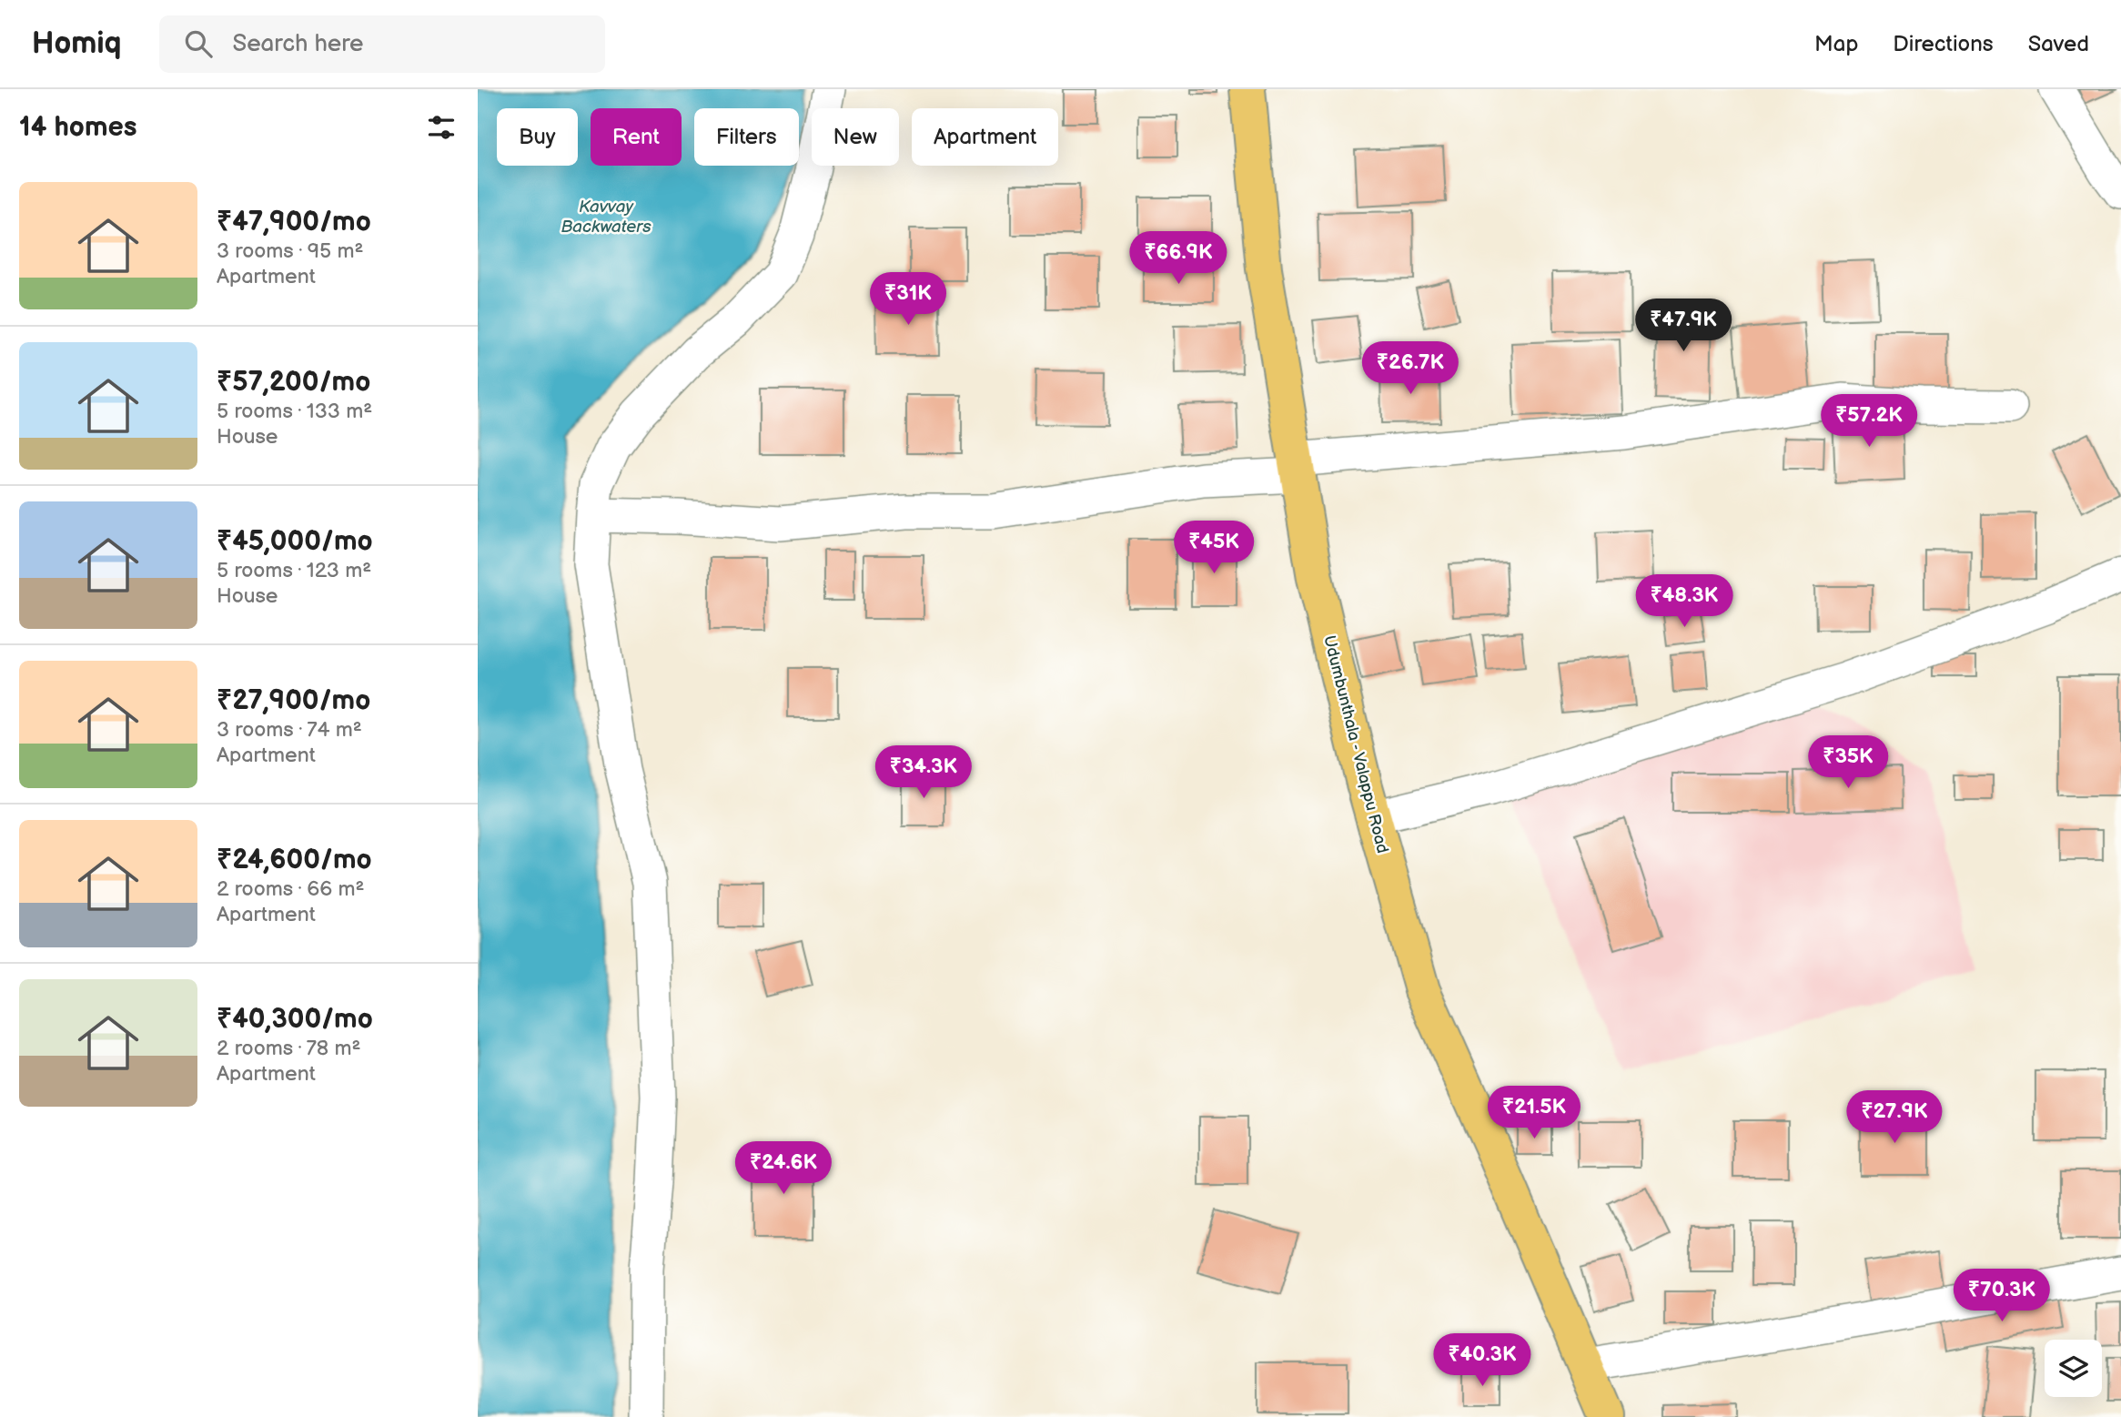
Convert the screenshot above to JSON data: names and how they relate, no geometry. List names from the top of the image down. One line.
{"streets":{"main road":["Udumbunthala - Valappu Road"]},"water":["Kavvay Backwaters"],"page":{"header":"Homiq","search":"Search here","nav":["Map","Directions","Saved"],"heading":"14 homes","chip":["Buy","Rent","Filters","New","Apartment"],"list":[{"name":"₹47,900/mo","note":"3 rooms · 95 m² · Apartment"},{"name":"₹57,200/mo","note":"5 rooms · 133 m² · House"},{"name":"₹45,000/mo","note":"5 rooms · 123 m² · House"},{"name":"₹27,900/mo","note":"3 rooms · 74 m² · Apartment"},{"name":"₹24,600/mo","note":"2 rooms · 66 m² · Apartment"},{"name":"₹40,300/mo","note":"2 rooms · 78 m² · Apartment"}],"price":["₹66.9K","₹31K","₹47.9K","₹26.7K","₹57.2K","₹45K","₹48.3K","₹35K","₹34.3K","₹21.5K","₹27.9K","₹24.6K","₹70.3K","₹40.3K"]}}
